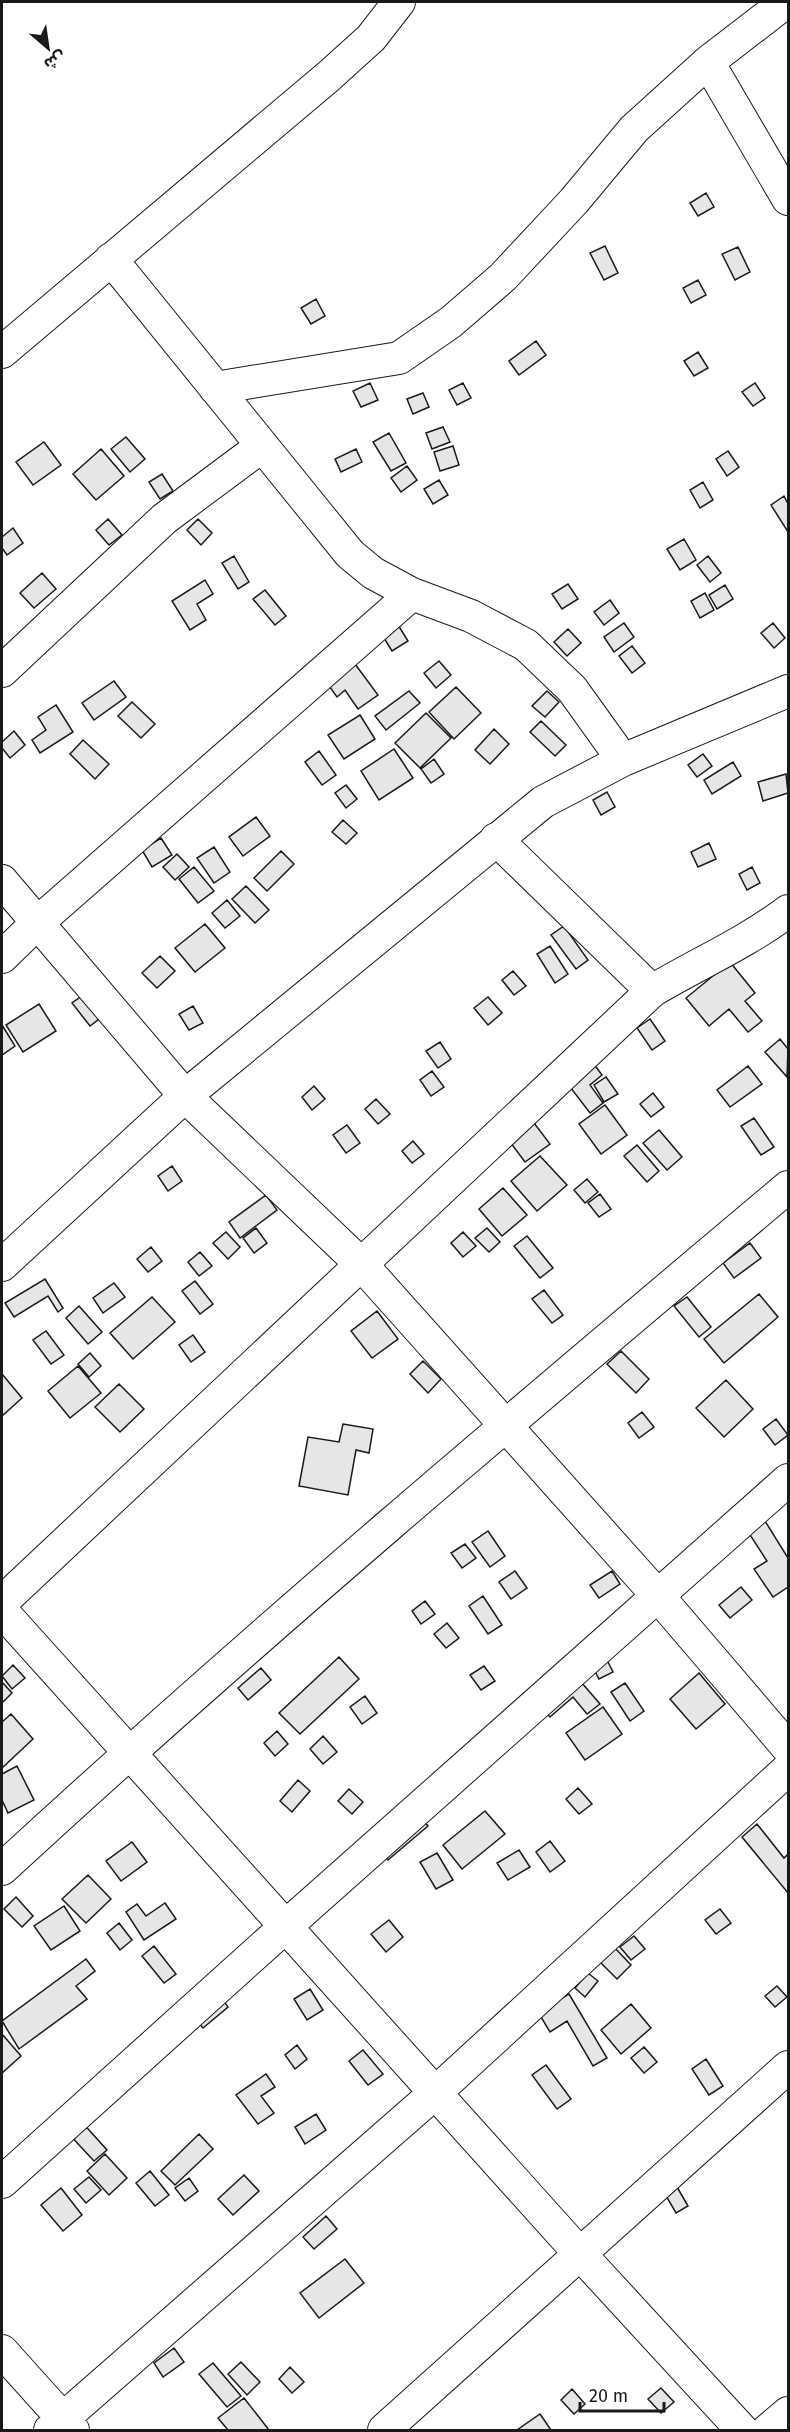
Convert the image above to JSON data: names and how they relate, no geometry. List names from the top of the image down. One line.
{"scale_bar":"20 m","north":"bottom right"}
